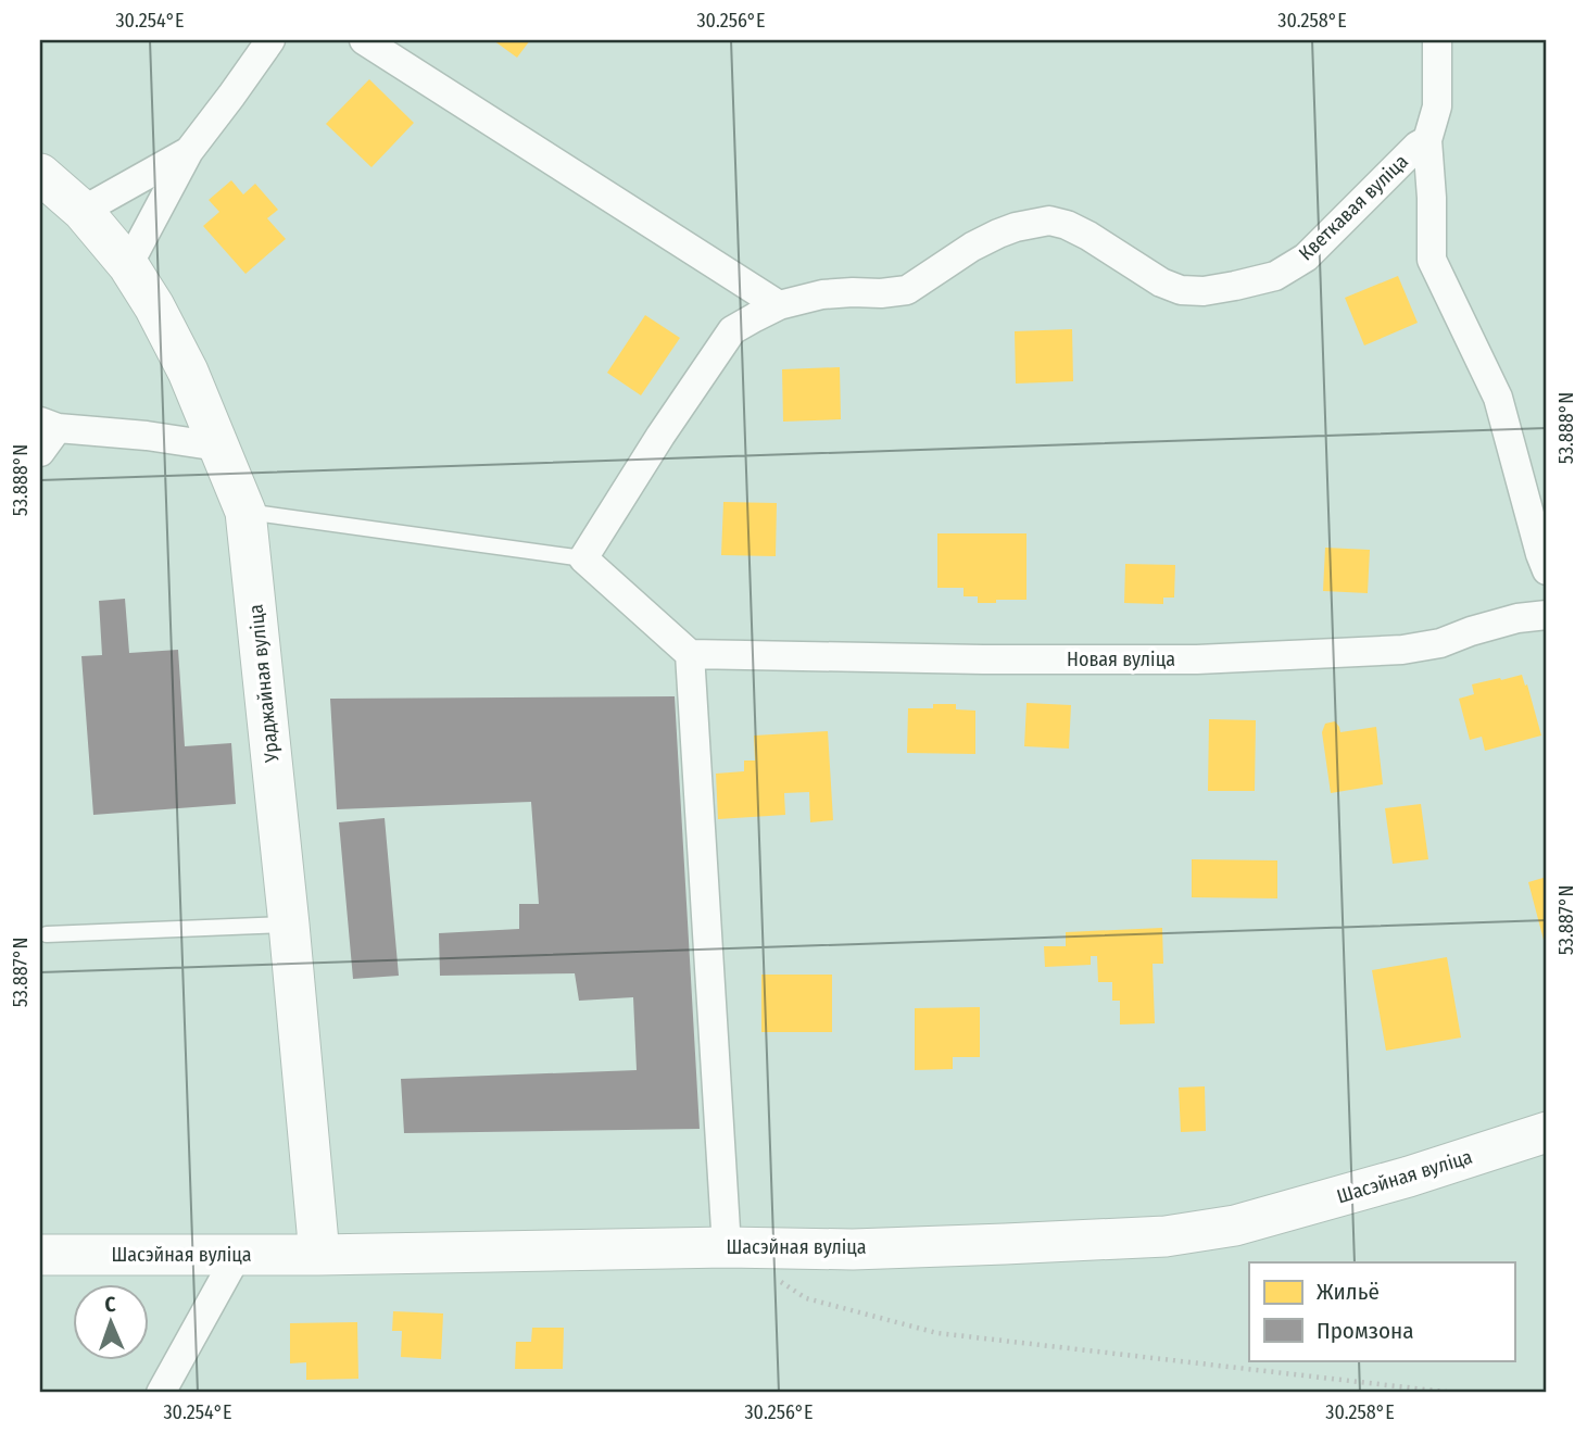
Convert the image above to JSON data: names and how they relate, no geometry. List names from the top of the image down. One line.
{"streets":{"main road":["Ураджайная вуліца","Шасэйная вуліца"],"street":["Кветкавая вуліца","Новая вуліца"]},"crossings":[["Ураджайная вуліца","Шасэйная вуліца"]],"legend":["Жильё","Промзона"],"north":"top","coordinates":["30.254°E","30.256°E","30.258°E","53.888°N","53.887°N"]}
